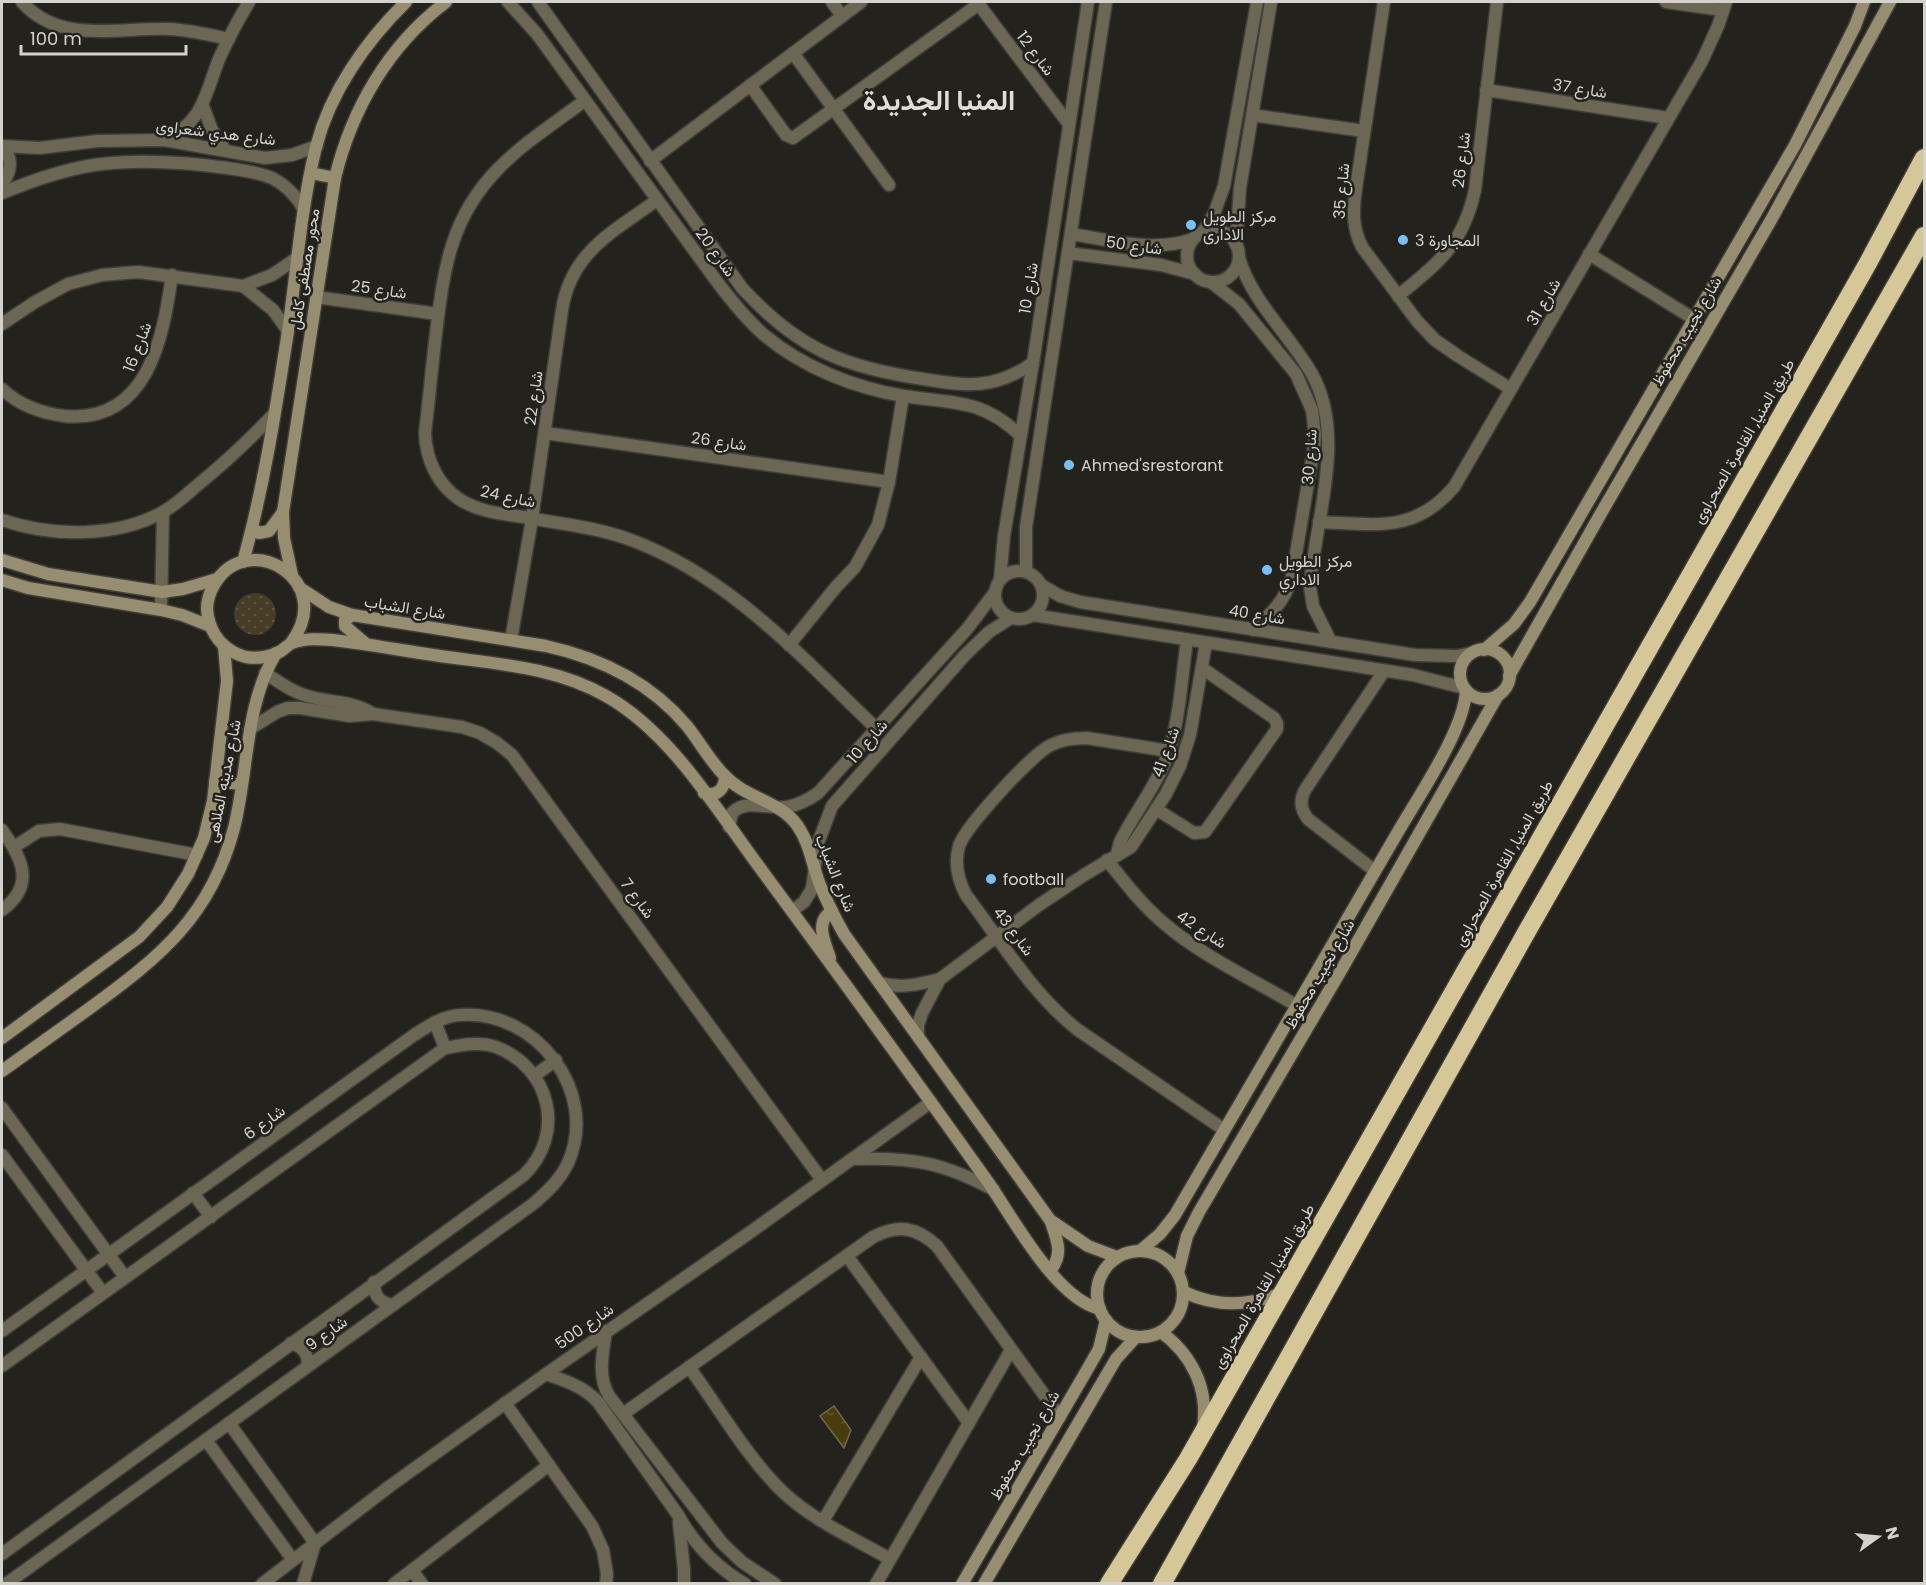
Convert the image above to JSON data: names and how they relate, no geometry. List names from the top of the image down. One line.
{"streets":{"highway":["طريق المنيا, القاهرة الصحراوى"],"street":["شارع 12","شارع 37","شارع هدي شعراوى","شارع 26","شارع 35","شارع 50","شارع 20","محور مصطفى كامل","شارع 10","شارع 25","شارع 31","شارع نجيب محفوظ","شارع 16","شارع 22","شارع 30","شارع 24","شارع الشباب","شارع 40","شارع 41","شارع مدينه الملاهى","شارع 7","شارع 42","شارع 43","شارع 6","شارع 500","شارع 9"]},"crossings":[["شارع 12","شارع 10"],["شارع 37","شارع 26"],["شارع 37","شارع 31"],["شارع هدي شعراوى","محور مصطفى كامل"],["شارع 26","شارع 35"],["شارع 26","شارع 22"],["شارع 35","شارع 31"],["شارع 50","شارع 10"],["شارع 50","شارع 30"],["شارع 20","شارع 10"],["شارع 20","شارع 22"],["شارع 20","شارع 24"],["محور مصطفى كامل","شارع 25"],["محور مصطفى كامل","شارع الشباب"],["محور مصطفى كامل","شارع مدينه الملاهى"],["شارع 10","شارع 24"],["شارع 10","شارع الشباب"],["شارع 10","شارع 40"],["شارع 25","شارع 24"],["شارع 31","شارع 30"],["شارع نجيب محفوظ","شارع الشباب"],["شارع نجيب محفوظ","شارع 40"],["شارع نجيب محفوظ","شارع 42"],["شارع نجيب محفوظ","شارع 43"],["شارع 22","شارع 24"],["شارع 22","شارع الشباب"],["شارع 30","شارع 40"],["شارع الشباب","شارع 41"],["شارع الشباب","شارع مدينه الملاهى"],["شارع 41","شارع 42"],["شارع 41","شارع 43"],["شارع مدينه الملاهى","شارع 7"],["شارع 7","شارع 500"],["شارع 6","شارع 9"]],"districts":["المنيا الجديدة"],"places":["مركز الطويل الادارى","المجاورة 3","Ahmed'srestorant","مركز الطويل الاداري","football"],"scale_bar":"100 m","north":"right"}
